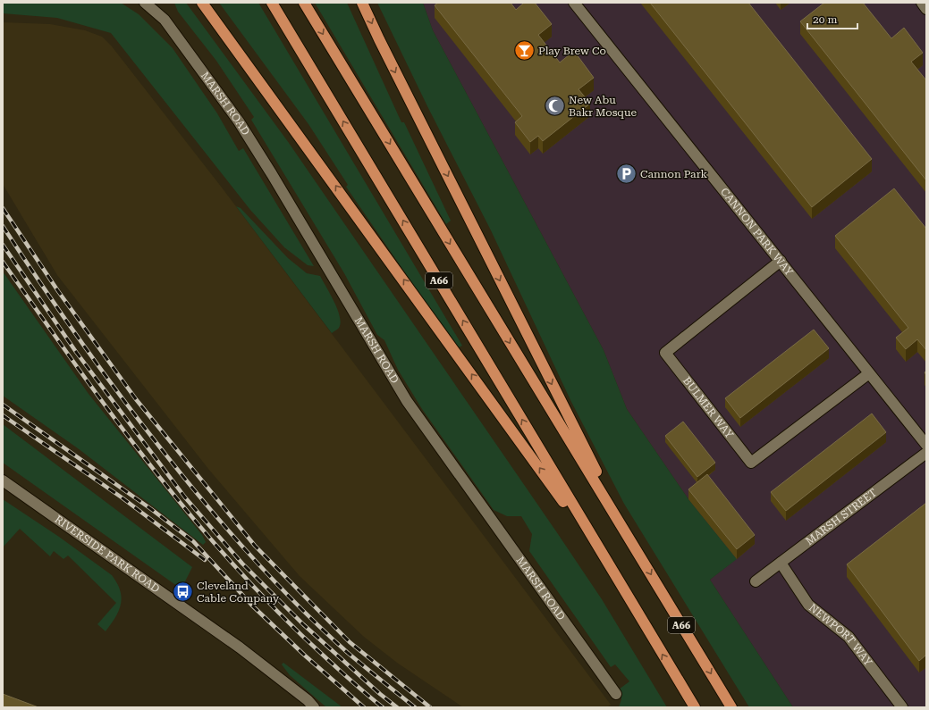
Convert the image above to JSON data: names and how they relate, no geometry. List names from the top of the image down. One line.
{"streets":{"highway":["A66"],"street":["MARSH ROAD","CANNON PARK WAY","BULMER WAY","MARSH STREET","RIVERSIDE PARK ROAD","NEWPORT WAY"]},"crossings":[["CANNON PARK WAY","BULMER WAY"],["MARSH STREET","NEWPORT WAY"]],"places":{"bar":["Play Brew Co"],"mosque":["New Abu Bakr Mosque"],"parking":["Cannon Park"],"bus stop":["Cleveland Cable Company"]},"scale_bar":"20 m"}
